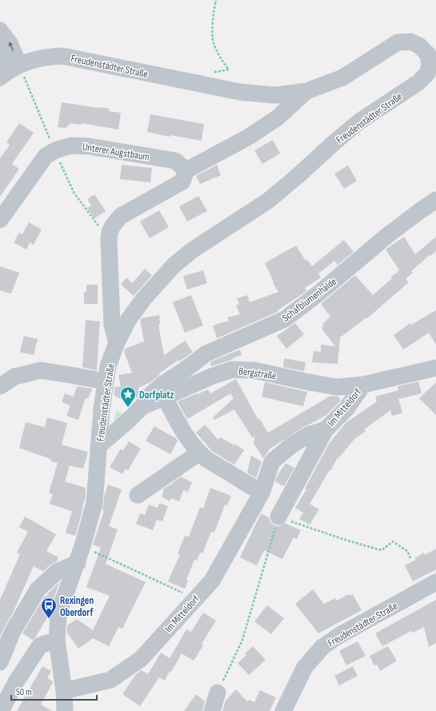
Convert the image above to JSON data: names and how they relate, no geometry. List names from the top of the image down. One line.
{"streets":{"street":["Freudenstädter Straße","Unterer Augstbaum","Schafblumenhalde","Bergstraße","Im Mitteldorf"]},"crossings":[["Freudenstädter Straße","Bergstraße"],["Freudenstädter Straße","Im Mitteldorf"],["Schafblumenhalde","Bergstraße"],["Bergstraße","Im Mitteldorf"]],"places":{"place":["Dorfplatz"],"bus stop":["Rexingen Oberdorf"]},"scale_bar":"50 m"}
